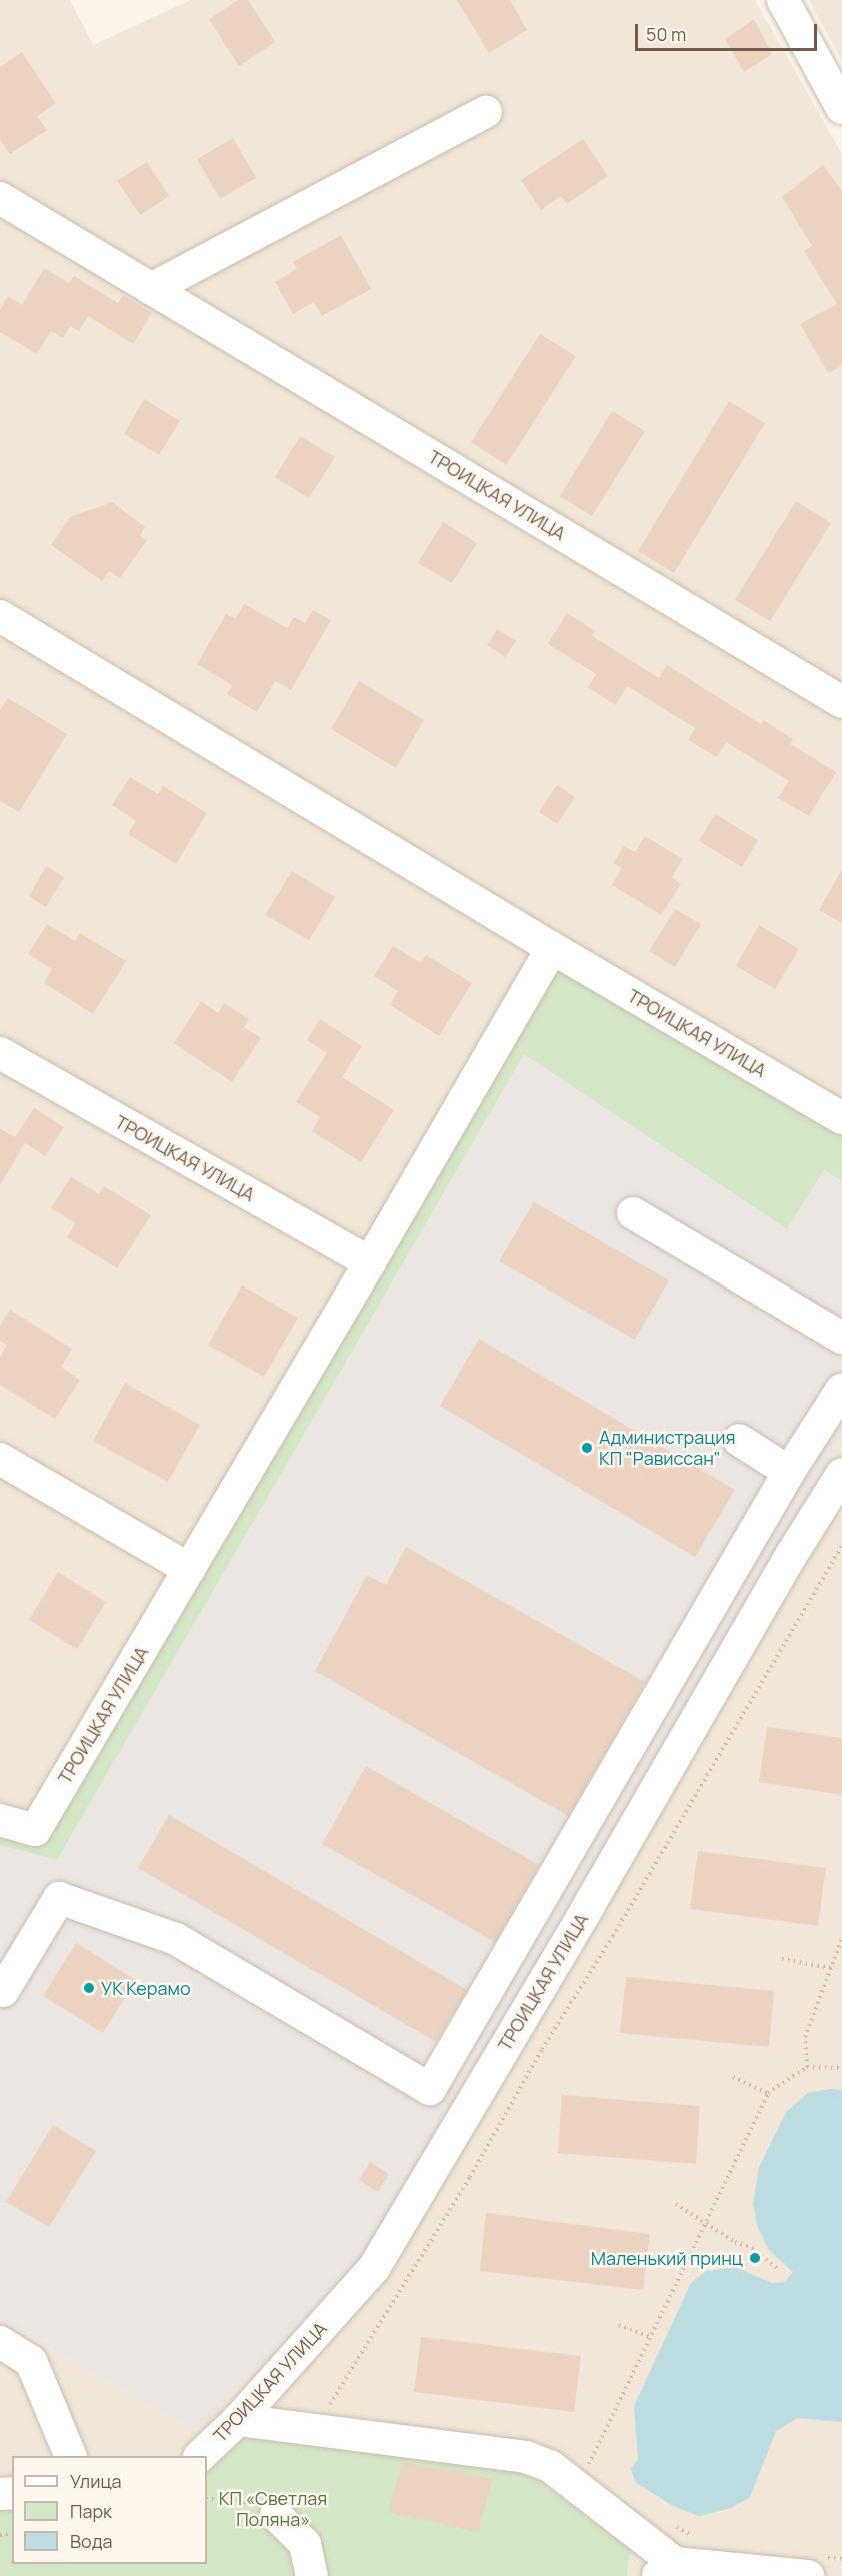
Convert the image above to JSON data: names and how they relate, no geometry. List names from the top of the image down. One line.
{"streets":{"street":["ТРОИЦКАЯ УЛИЦА"]},"parks":["КП «Светлая Поляна»"],"places":["Администрация КП \"Рависсан\"","УК Керамо","Маленький принц"],"legend":["Улица","Парк","Вода"],"scale_bar":"50 m"}
